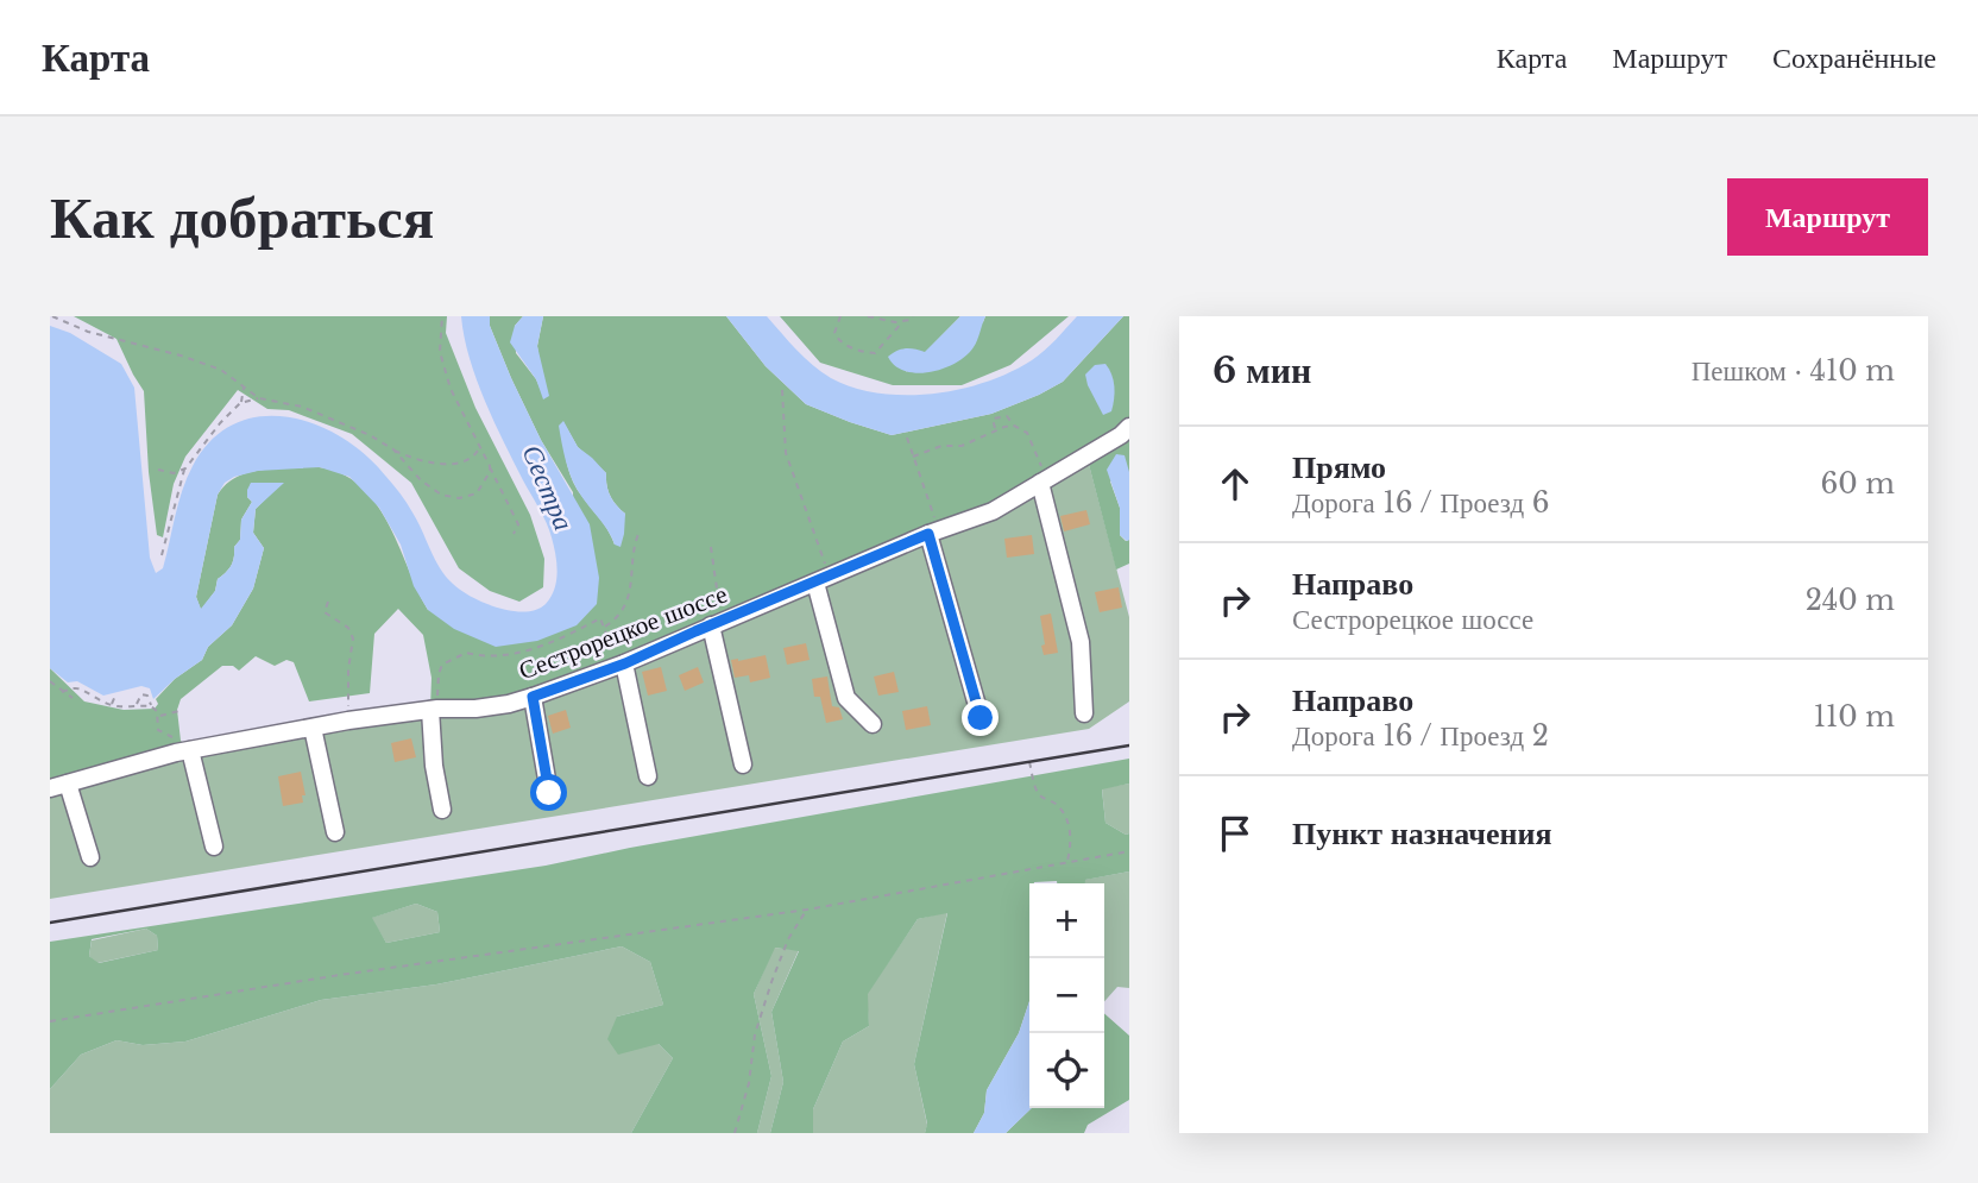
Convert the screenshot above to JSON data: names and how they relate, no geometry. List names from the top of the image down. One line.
{"streets":{"street":["Сестрорецкое шоссе"]},"water":["Сестра"],"page":{"header":"Карта","nav":["Карта","Маршрут","Сохранённые"],"buttons":"Маршрут","title":"Как добраться","heading":["6 мин","Пешком · 410 m"],"list":[["Прямо","Дорога 16 / Проезд 6","60 m"],["Направо","Сестрорецкое шоссе","240 m"],["Направо","Дорога 16 / Проезд 2","110 m"],"Пункт назначения"],"map_buttons":["+","−"]}}
